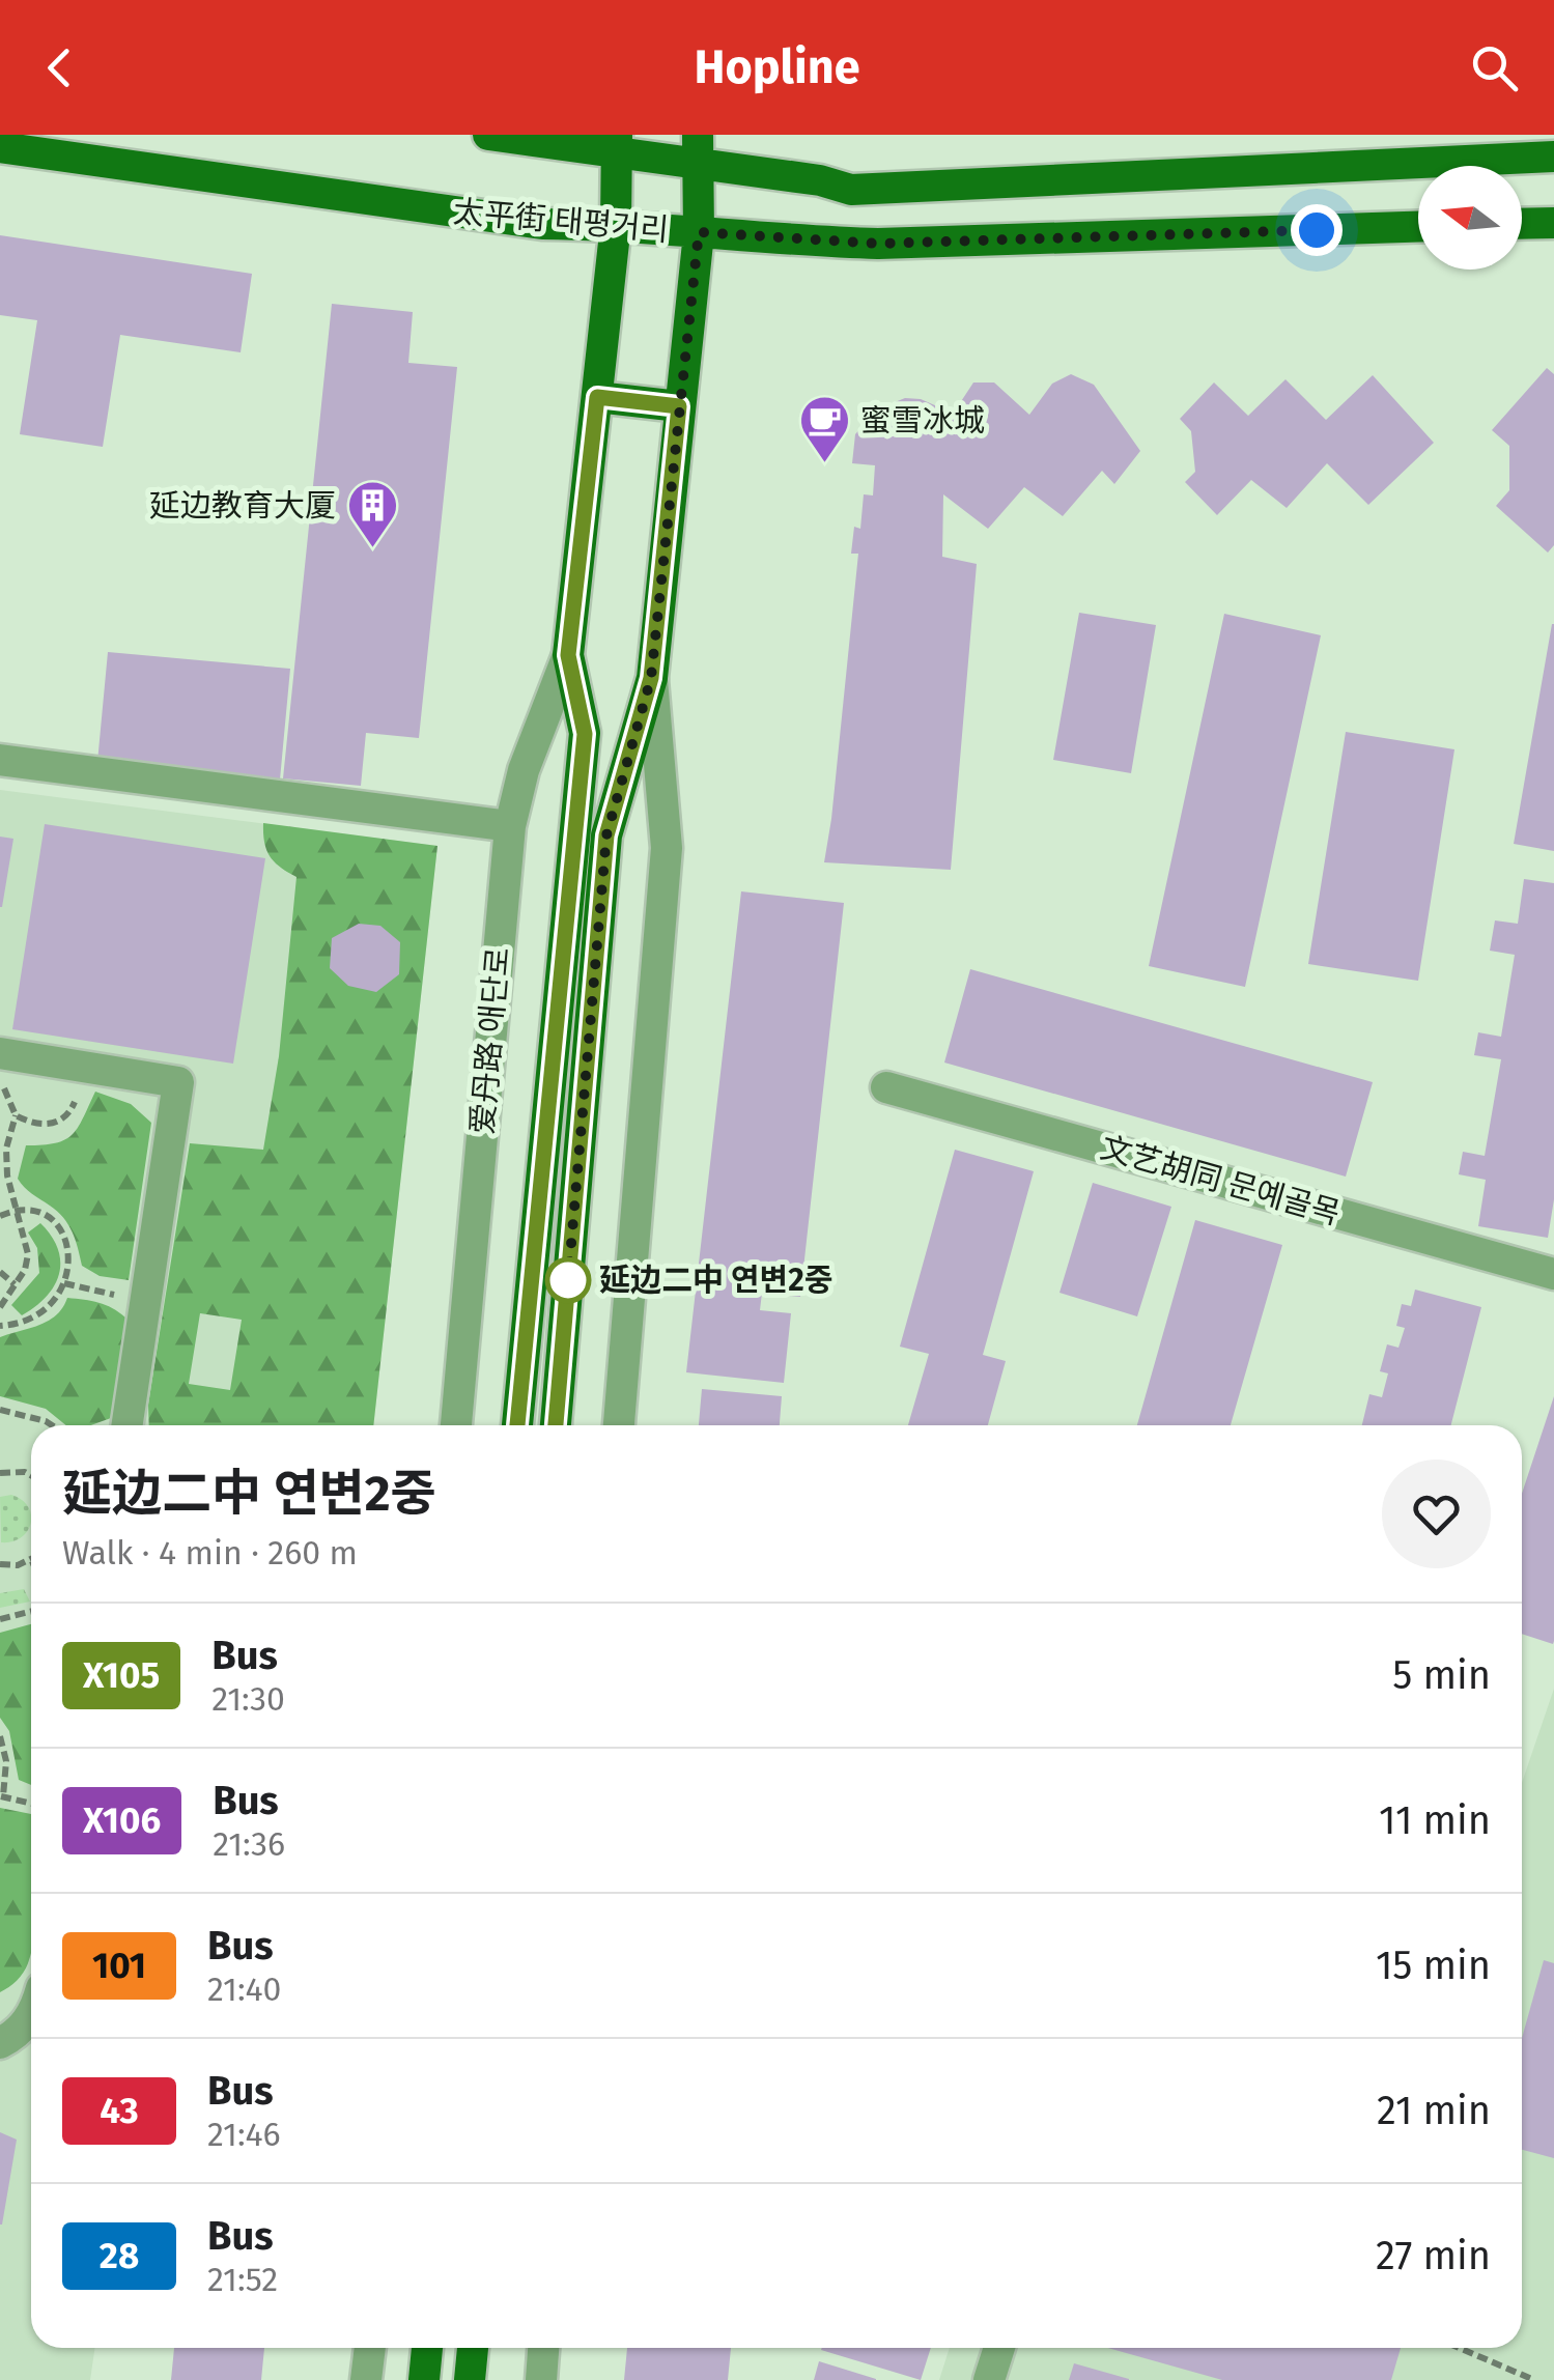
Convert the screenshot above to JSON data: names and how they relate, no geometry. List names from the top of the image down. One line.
{"streets":{"main road":["太平街 태평거리","爱丹路 애단로"],"street":["文艺胡同 문예골목"]},"crossings":[["太平街 태평거리","爱丹路 애단로"]],"places":{"cafe":["蜜雪冰城"],"building":["延边教育大厦"],"other":["延边二中 연변2중"]},"lines":["bus line X105"],"north":"left","page":{"header":"Hopline","heading":["延边二中 연변2중","Walk · 4 min · 260 m"],"list":[{"mark":"X105","name":"Bus","note":"21:30","value":"5 min"},{"mark":"X106","name":"Bus","note":"21:36","value":"11 min"},{"mark":"101","name":"Bus","note":"21:40","value":"15 min"},{"mark":"43","name":"Bus","note":"21:46","value":"21 min"},{"mark":"28","name":"Bus","note":"21:52","value":"27 min"}]}}
